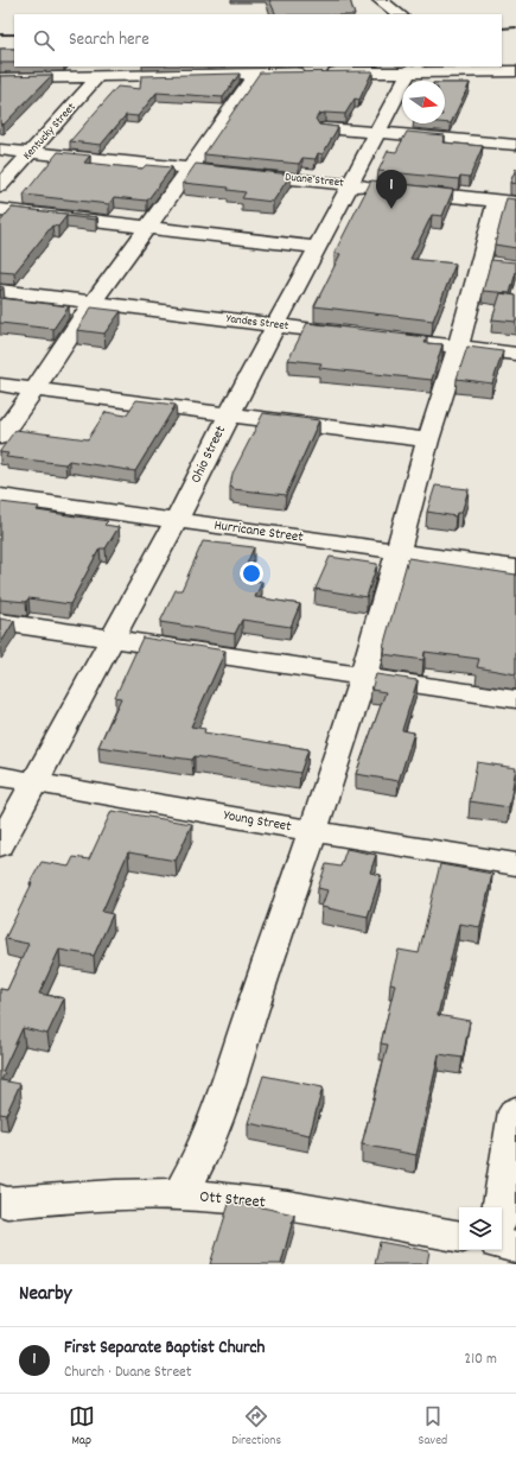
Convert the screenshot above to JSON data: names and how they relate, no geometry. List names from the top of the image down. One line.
{"streets":{"street":["Kentucky Street","Duane Street","Yandes Street","Ohio Street","Hurricane Street","Young Street","Ott Street"]},"crossings":[["Kentucky Street","Duane Street"],["Duane Street","Ohio Street"],["Yandes Street","Ohio Street"],["Ohio Street","Hurricane Street"],["Ohio Street","Young Street"]],"north":"right","page":{"search":"Search here","pins":"1","heading":"Nearby","list":[{"mark":"1","name":"First Separate Baptist Church","note":"Church · Duane Street","value":"210 m"}],"nav":["Map","Directions","Saved"]}}
